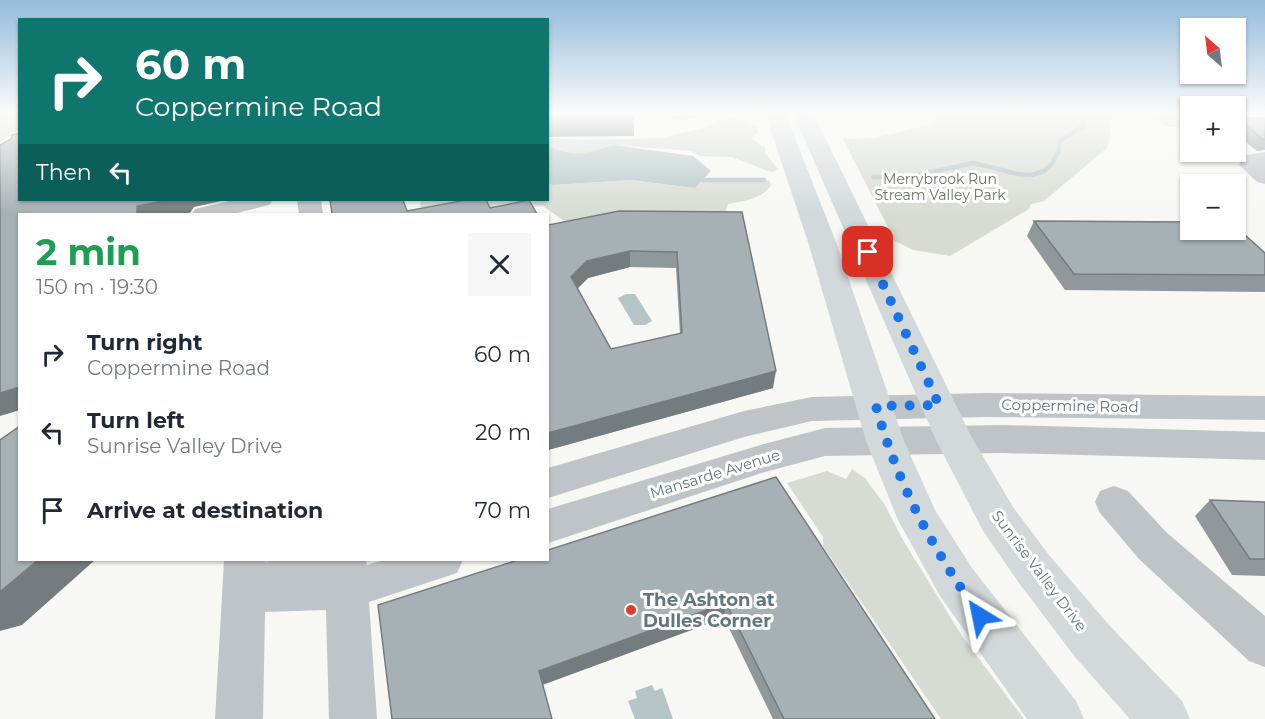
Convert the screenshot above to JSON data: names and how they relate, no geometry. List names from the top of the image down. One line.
{"streets":{"main road":["Sunrise Valley Drive"],"street":["Coppermine Road","Mansarde Avenue"]},"crossings":[["Coppermine Road","Mansarde Avenue"],["Coppermine Road","Sunrise Valley Drive"]],"parks":["Merrybrook Run Stream Valley Park"],"places":["The Ashton at Dulles Corner"],"north":"top left","page":{"map_buttons":["+","−"],"turn":["60 m","Coppermine Road"],"then":"Then","heading":["2 min","150 m · 19:30"],"list":[{"name":"Turn right","note":"Coppermine Road","value":"60 m"},{"name":"Turn left","note":"Sunrise Valley Drive","value":"20 m"},{"name":"Arrive at destination","value":"70 m"}]}}
